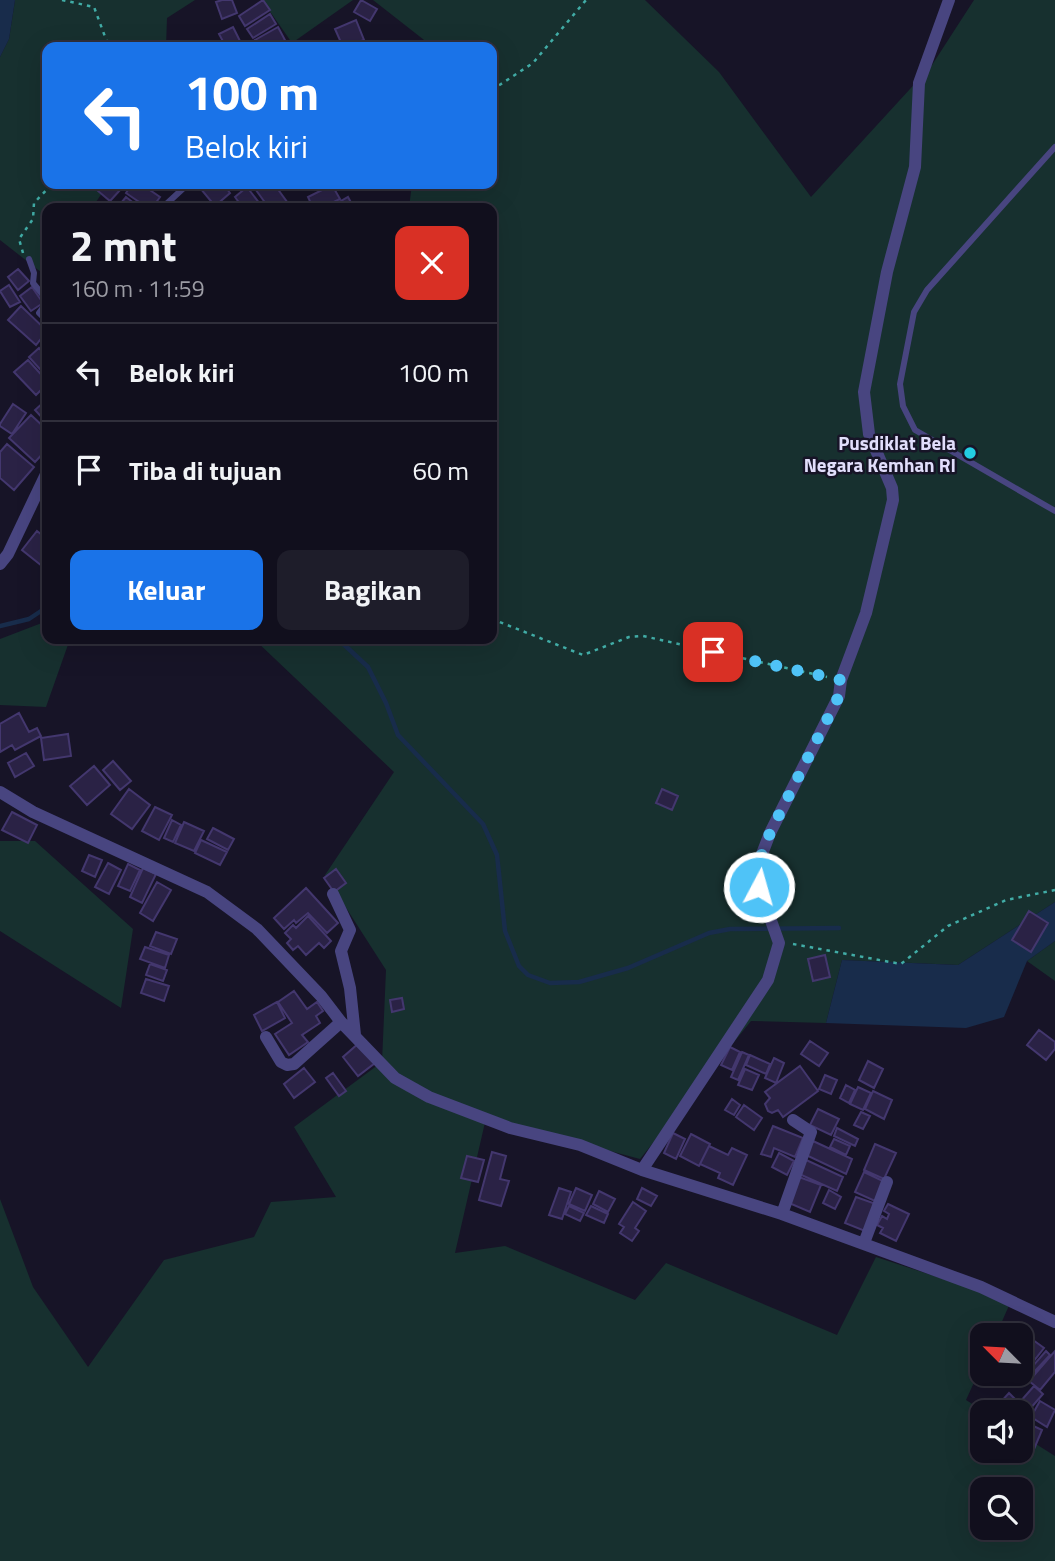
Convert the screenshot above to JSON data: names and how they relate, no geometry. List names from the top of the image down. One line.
{"places":["Pusdiklat Bela Negara Kemhan RI"],"north":"top left","page":{"turn":["100 m","Belok kiri"],"heading":["2 mnt","160 m · 11:59"],"list":[{"name":"Belok kiri","value":"100 m"},{"name":"Tiba di tujuan","value":"60 m"}],"buttons":["Keluar","Bagikan"]}}
